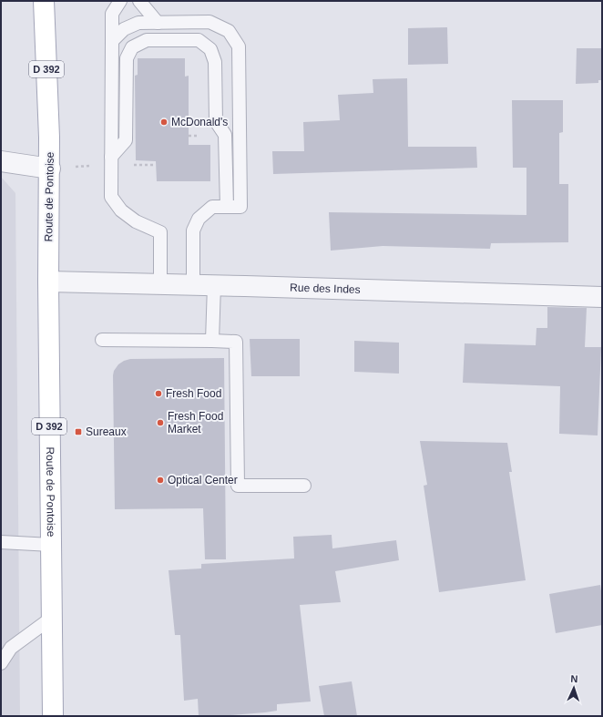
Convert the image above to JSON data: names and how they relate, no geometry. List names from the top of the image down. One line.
{"streets":{"main road":["D 392","Route de Pontoise"],"street":["Rue des Indes"]},"crossings":[["Route de Pontoise","Rue des Indes"]],"places":{"other":["McDonald's","Fresh Food","Fresh Food Market","Optical Center"],"transit":["Sureaux"]},"north":"top"}
